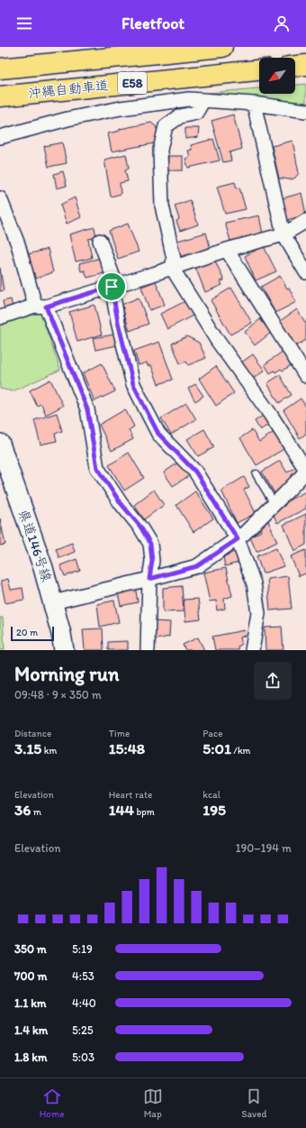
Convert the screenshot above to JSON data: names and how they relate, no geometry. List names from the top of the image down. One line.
{"streets":{"highway":["E58","沖縄自動車道"],"main road":["県道146号線"]},"scale_bar":"20 m","north":"bottom left","page":{"header":"Fleetfoot","scale":"20 m","heading":["Morning run","09:48 · 9 × 350 m"],"stats":[["Distance","3.15 km"],["Time","15:48"],["Pace","5:01 /km"],["Elevation","36 m"],["Heart rate","144 bpm"],["kcal","195"]],"chart":["Elevation","190–194 m"],"list":[{"name":"350 m","note":"5:19"},{"name":"700 m","note":"4:53"},{"name":"1.1 km","note":"4:40"},{"name":"1.4 km","note":"5:25"},{"name":"1.8 km","note":"5:03"}],"tabs":["Home","Map","Saved"]}}
